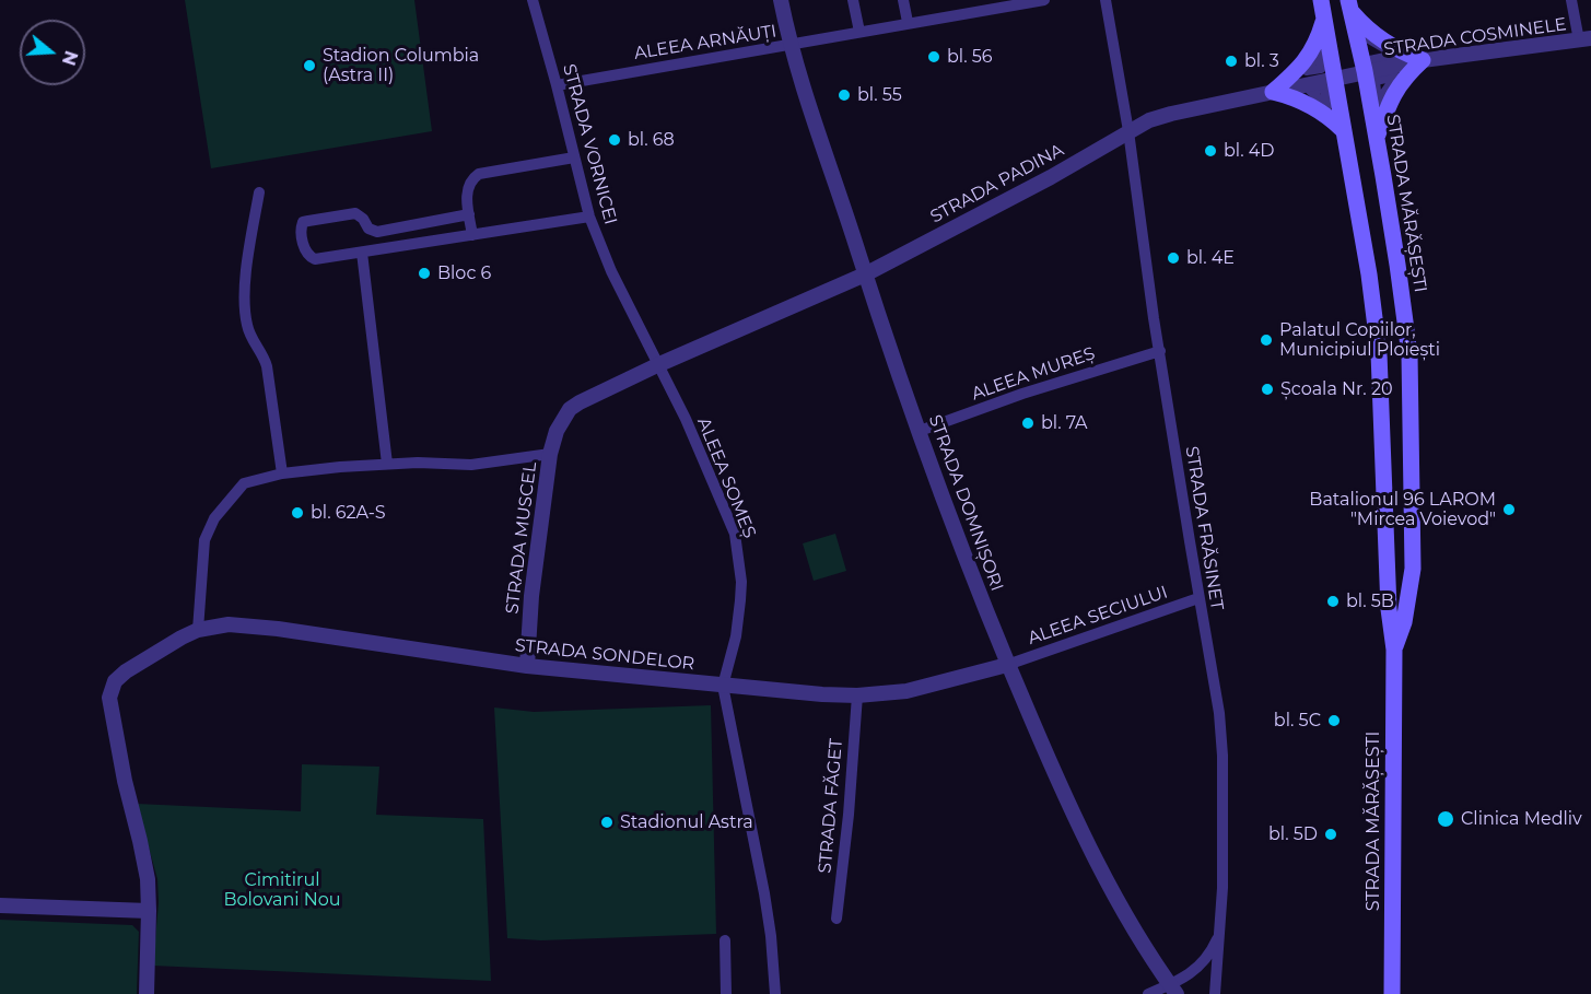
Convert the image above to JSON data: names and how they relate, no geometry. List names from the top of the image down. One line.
{"streets":{"main road":["STRADA MĂRĂȘEȘTI"],"street":["STRADA COSMINELE","ALEEA ARNĂUȚI","STRADA VORNICEI","STRADA PADINA","ALEEA MUREȘ","ALEEA SOMEȘ","STRADA DOMNIȘORI","STRADA FRĂSINET","STRADA MUSCEL","ALEEA SECIULUI","STRADA SONDELOR","STRADA FĂGET"]},"crossings":[["STRADA COSMINELE","STRADA PADINA"],["STRADA COSMINELE","STRADA MĂRĂȘEȘTI"],["ALEEA ARNĂUȚI","STRADA VORNICEI"],["ALEEA ARNĂUȚI","STRADA DOMNIȘORI"],["STRADA VORNICEI","STRADA PADINA"],["STRADA VORNICEI","ALEEA SOMEȘ"],["STRADA VORNICEI","STRADA MUSCEL"],["STRADA PADINA","STRADA MĂRĂȘEȘTI"],["STRADA PADINA","ALEEA SOMEȘ"],["STRADA PADINA","STRADA DOMNIȘORI"],["STRADA PADINA","STRADA FRĂSINET"],["STRADA PADINA","STRADA MUSCEL"],["ALEEA MUREȘ","STRADA DOMNIȘORI"],["ALEEA MUREȘ","STRADA FRĂSINET"],["ALEEA SOMEȘ","STRADA MUSCEL"],["ALEEA SOMEȘ","STRADA SONDELOR"],["STRADA DOMNIȘORI","STRADA FRĂSINET"],["STRADA DOMNIȘORI","ALEEA SECIULUI"],["STRADA DOMNIȘORI","STRADA SONDELOR"],["STRADA FRĂSINET","ALEEA SECIULUI"],["STRADA MUSCEL","STRADA SONDELOR"],["ALEEA SECIULUI","STRADA SONDELOR"],["STRADA SONDELOR","STRADA FĂGET"]],"parks":["Cimitirul Bolovani Nou"],"places":["bl. 56","bl. 3","Stadion Columbia (Astra II)","bl. 55","bl. 68","bl. 4D","bl. 4E","Bloc 6","Palatul Copiilor, Municipiul Ploiești","Școala Nr. 20","bl. 7A","Batalionul 96 LAROM \"Mircea Voievod\"","bl. 62A-S","bl. 5B","bl. 5C","Clinica Medliv","Stadionul Astra","bl. 5D"],"north":"right"}
